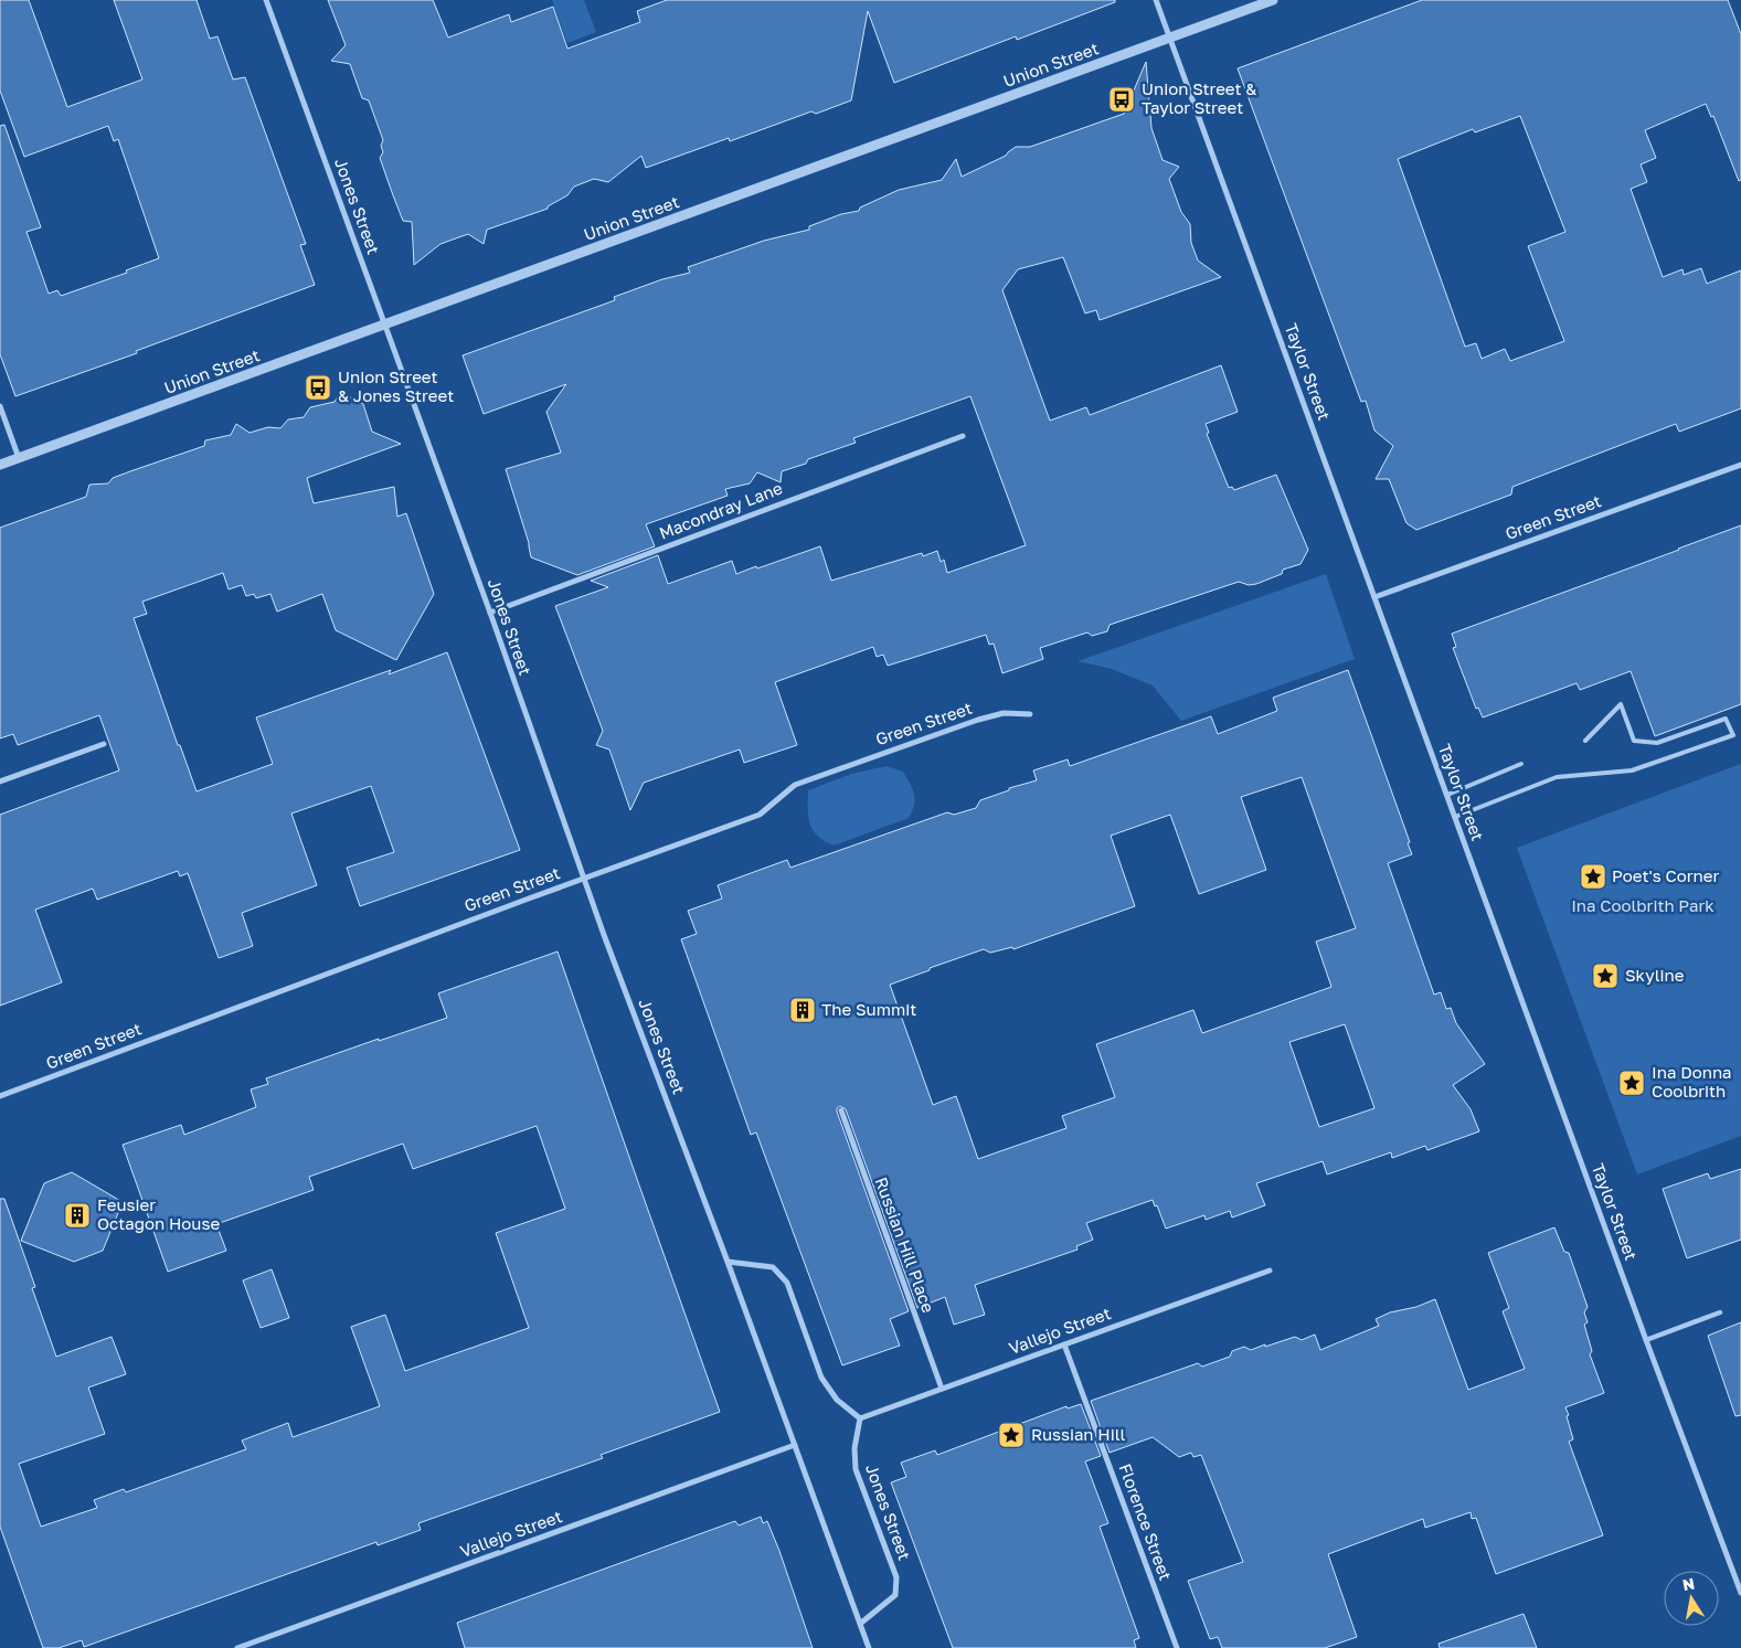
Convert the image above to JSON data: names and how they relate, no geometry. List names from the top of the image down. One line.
{"streets":{"street":["Union Street","Jones Street","Taylor Street","Macondray Lane","Green Street","Russian Hill Place","Vallejo Street","Florence Street"]},"crossings":[["Union Street","Jones Street"],["Union Street","Taylor Street"],["Jones Street","Macondray Lane"],["Jones Street","Green Street"],["Jones Street","Vallejo Street"],["Taylor Street","Green Street"],["Russian Hill Place","Vallejo Street"],["Vallejo Street","Florence Street"]],"parks":["Ina Coolbrith Park"],"places":{"bus stop":["Union Street & Taylor Street","Union Street & Jones Street"],"place":["Poet's Corner","Skyline","Ina Donna Coolbrith","Russian Hill"],"building":["The Summit","Feusier Octagon House"]},"north":"top"}
